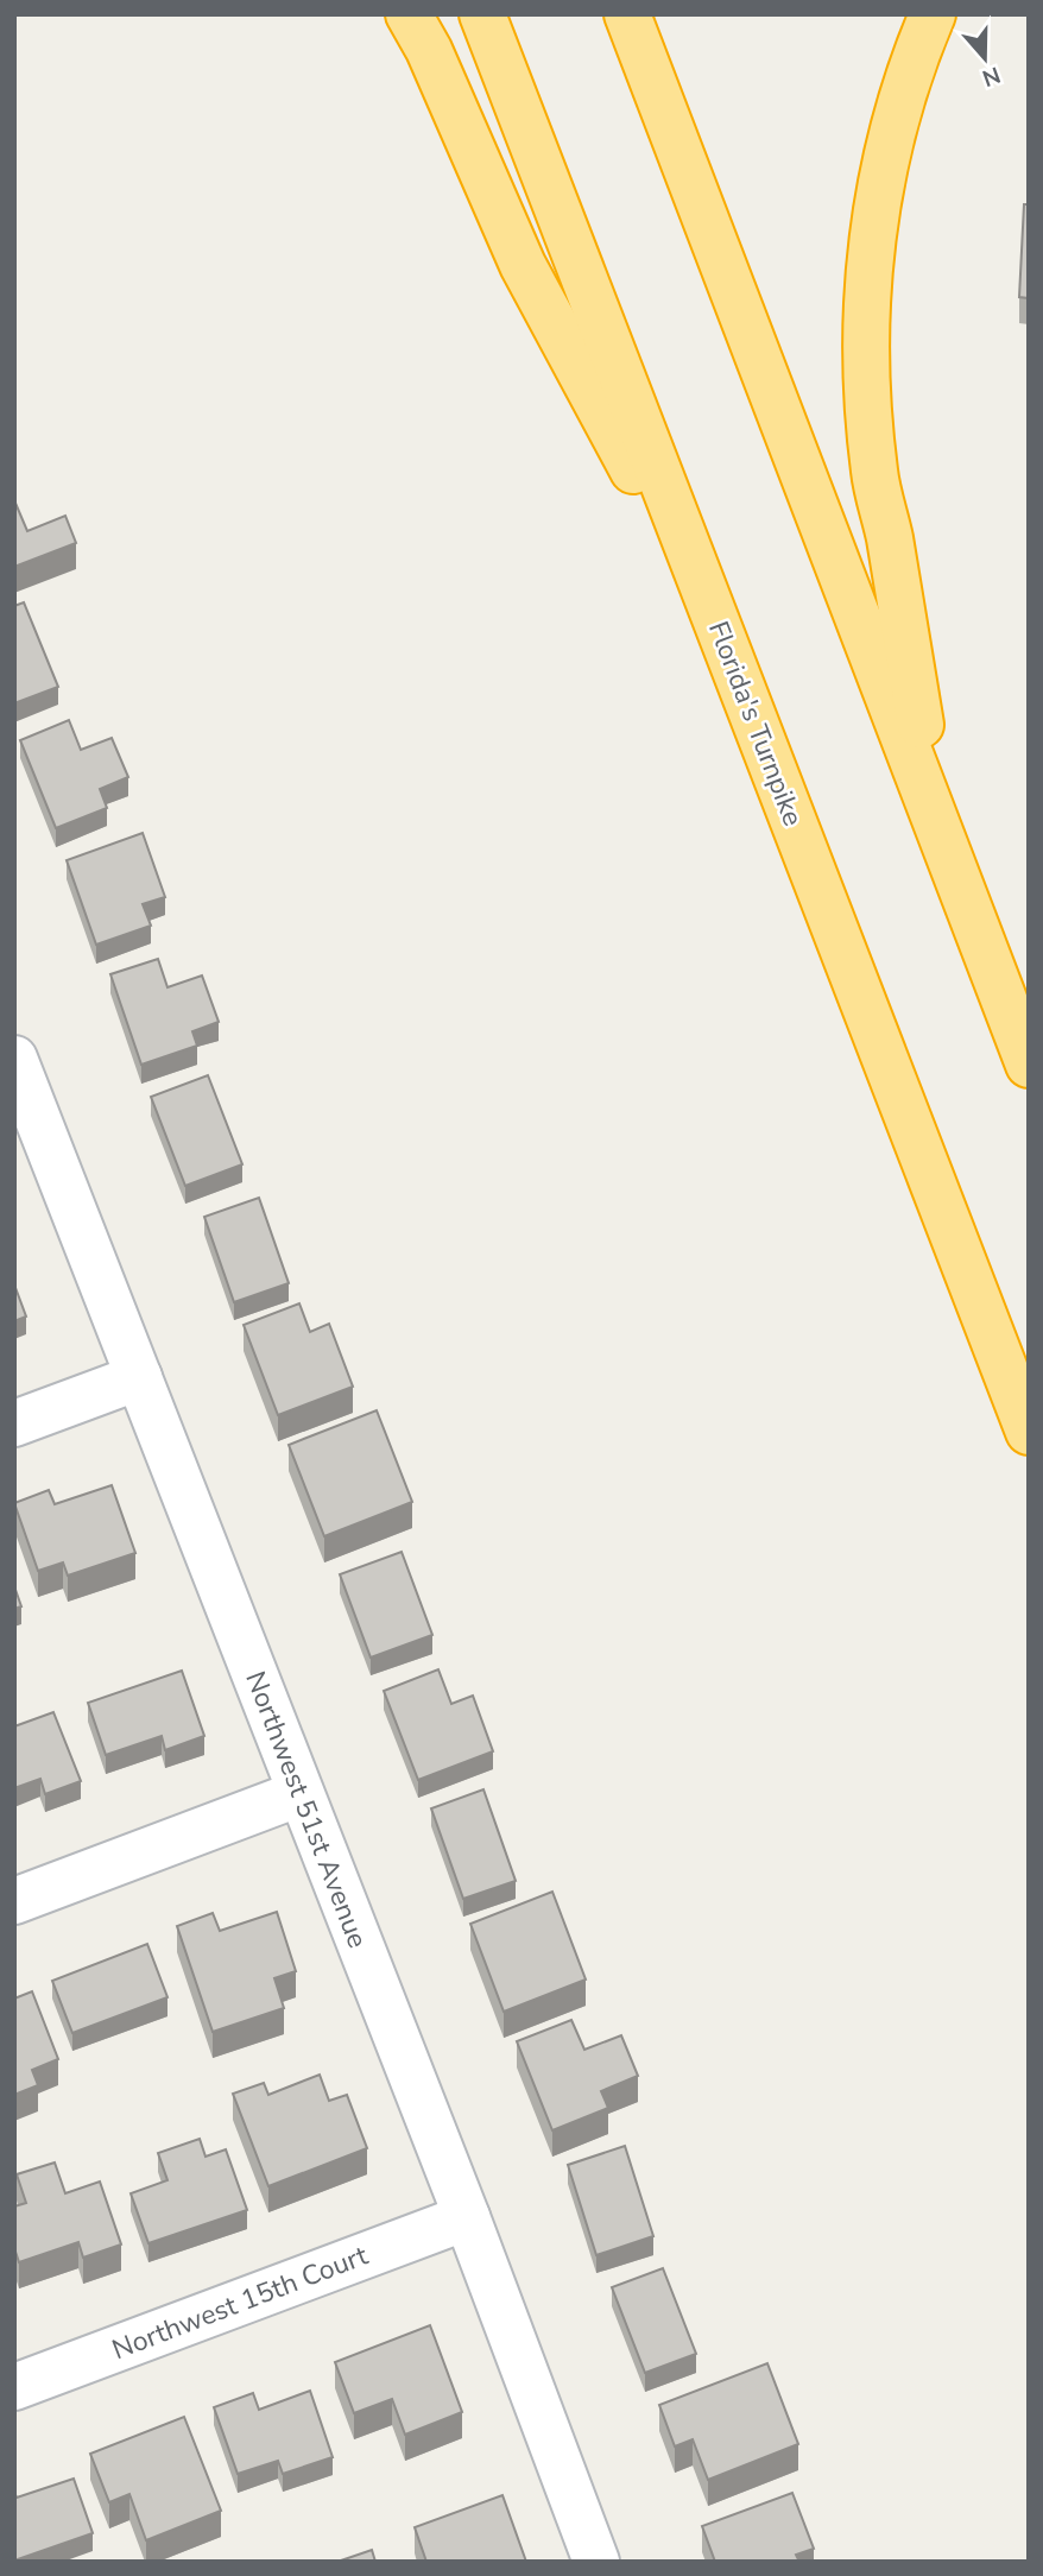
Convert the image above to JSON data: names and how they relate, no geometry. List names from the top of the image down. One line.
{"streets":{"highway":["Florida's Turnpike"],"street":["Northwest 51st Avenue","Northwest 15th Court"]},"crossings":[["Northwest 51st Avenue","Northwest 15th Court"]],"north":"bottom"}
